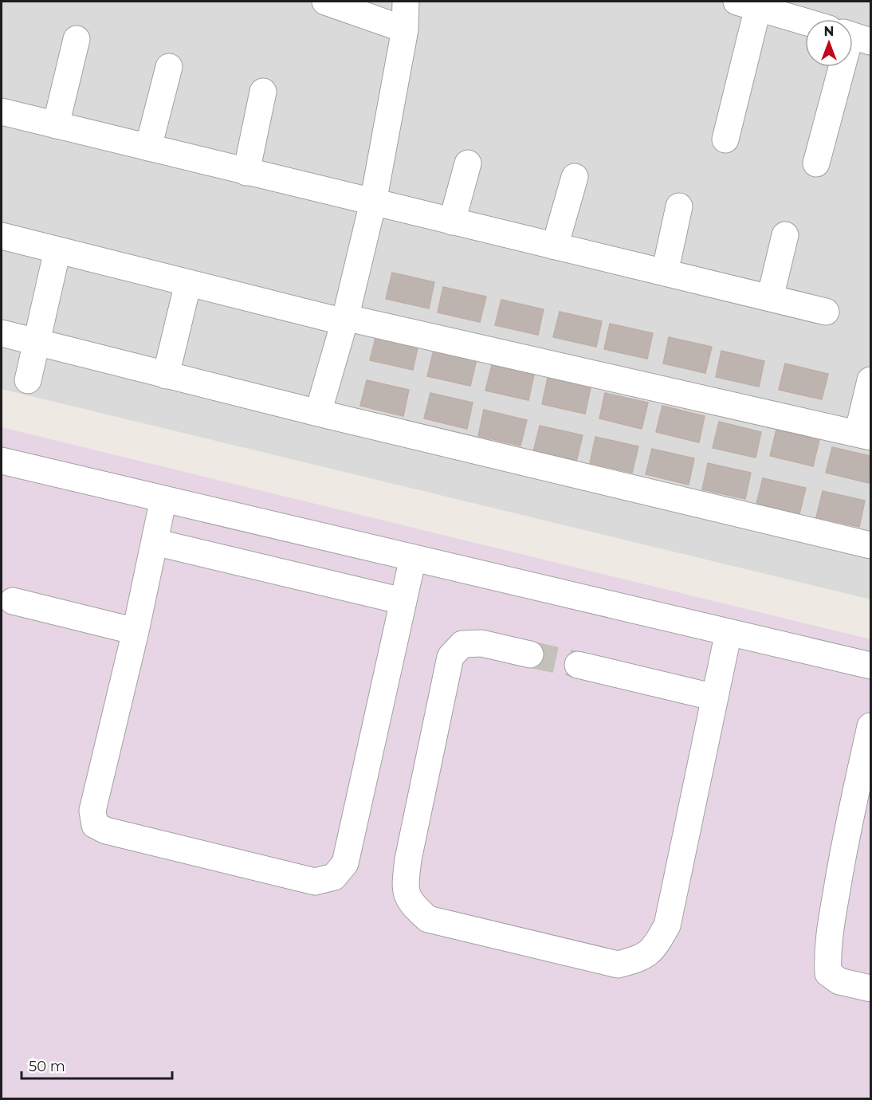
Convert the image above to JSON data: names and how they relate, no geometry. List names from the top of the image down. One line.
{"scale_bar":"50 m","north":"top"}
